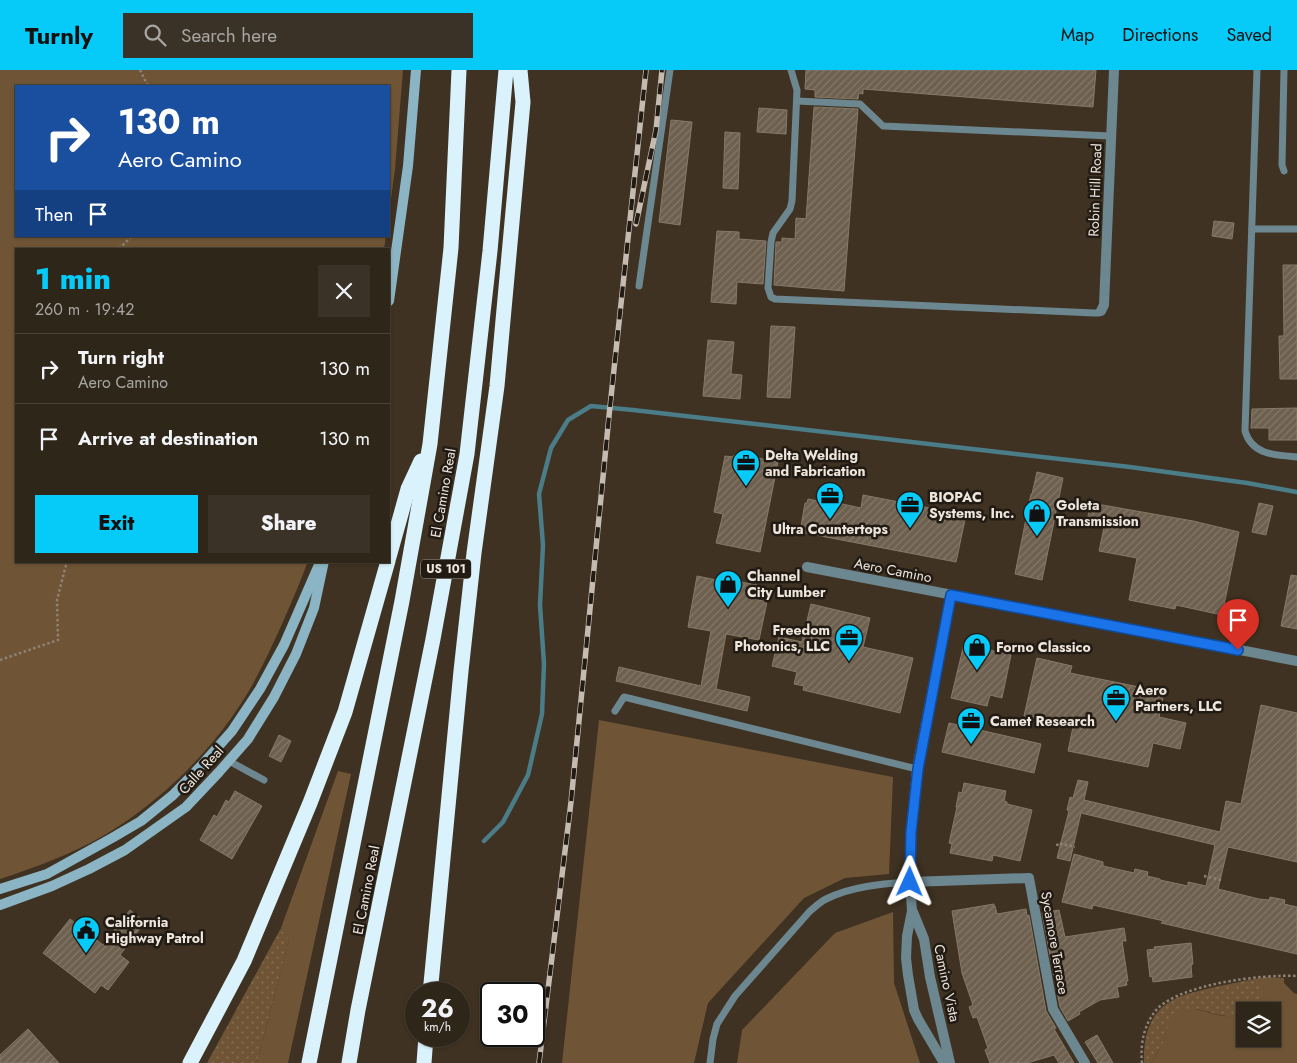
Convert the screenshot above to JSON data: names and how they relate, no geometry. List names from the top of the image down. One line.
{"streets":{"highway":["El Camino Real","US 101"],"main road":["Calle Real"],"street":["Robin Hill Road","Aero Camino","Sycamore Terrace","Camino Vista"]},"crossings":[["Aero Camino","Camino Vista"],["Sycamore Terrace","Camino Vista"]],"places":{"office":["Delta Welding and Fabrication","Ultra Countertops","BIOPAC Systems, Inc.","Freedom Photonics, LLC","Aero Partners, LLC","Camet Research"],"shop":["Goleta Transmission","Channel City Lumber","Forno Classico"],"public building":["California Highway Patrol"]},"page":{"header":"Turnly","search":"Search here","nav":["Map","Directions","Saved"],"turn":["130 m","Aero Camino"],"then":"Then","heading":["1 min","260 m · 19:42"],"list":[{"name":"Turn right","note":"Aero Camino","value":"130 m"},{"name":"Arrive at destination","value":"130 m"}],"buttons":["Exit","Share"],"speed":"26 km/h","limit":"30"}}
